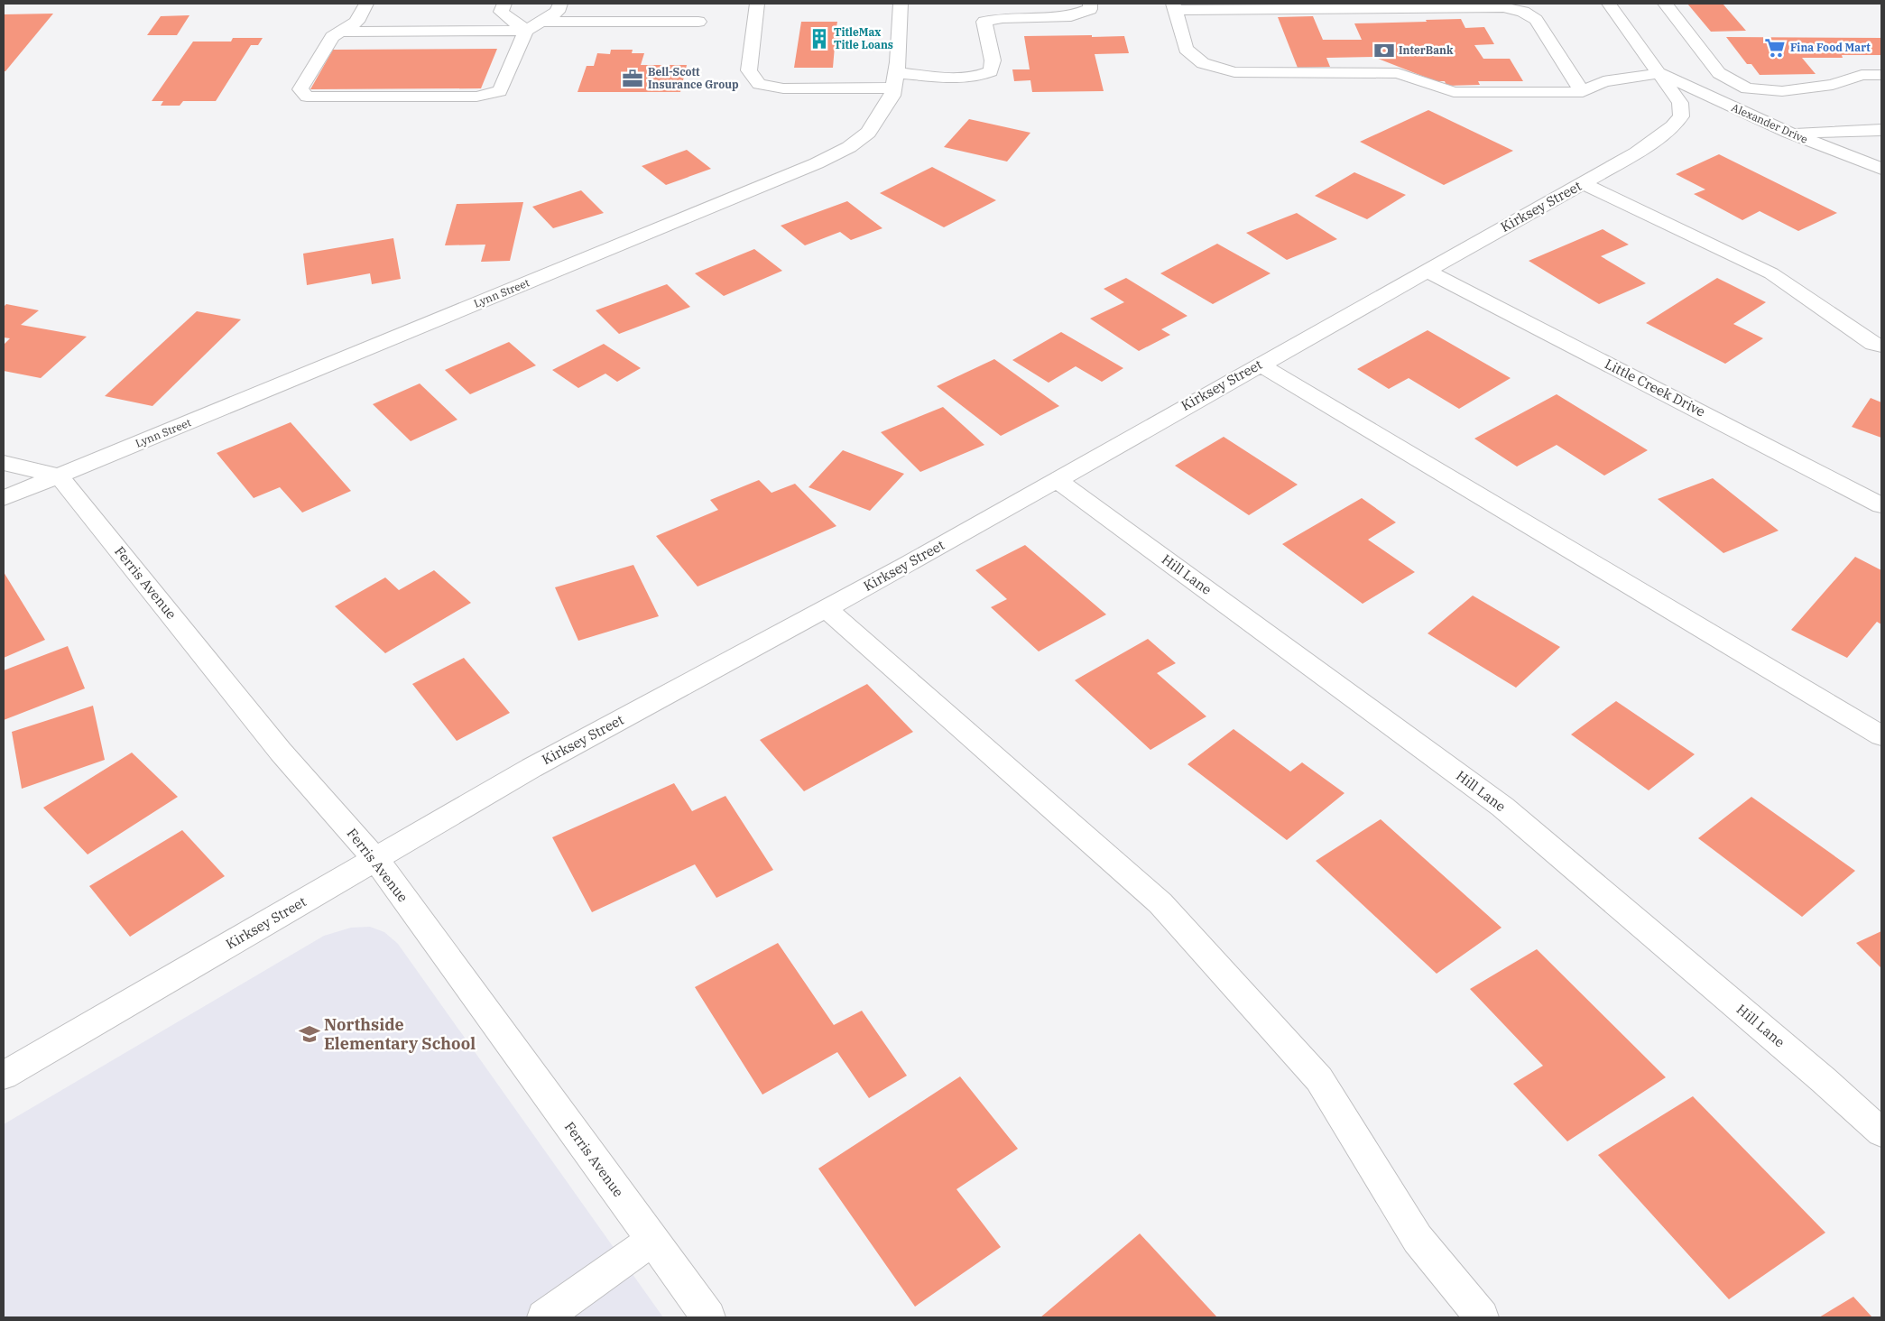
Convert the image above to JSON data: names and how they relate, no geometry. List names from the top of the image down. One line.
{"streets":{"street":["Alexander Drive","Kirksey Street","Lynn Street","Little Creek Drive","Hill Lane","Ferris Avenue"]},"crossings":[["Alexander Drive","Kirksey Street"],["Kirksey Street","Little Creek Drive"],["Kirksey Street","Hill Lane"],["Kirksey Street","Ferris Avenue"],["Lynn Street","Ferris Avenue"]],"places":{"building":["TitleMax Title Loans"],"supermarket":["Fina Food Mart"],"bank":["InterBank"],"office":["Bell-Scott Insurance Group"],"school or university":["Northside Elementary School"]}}
